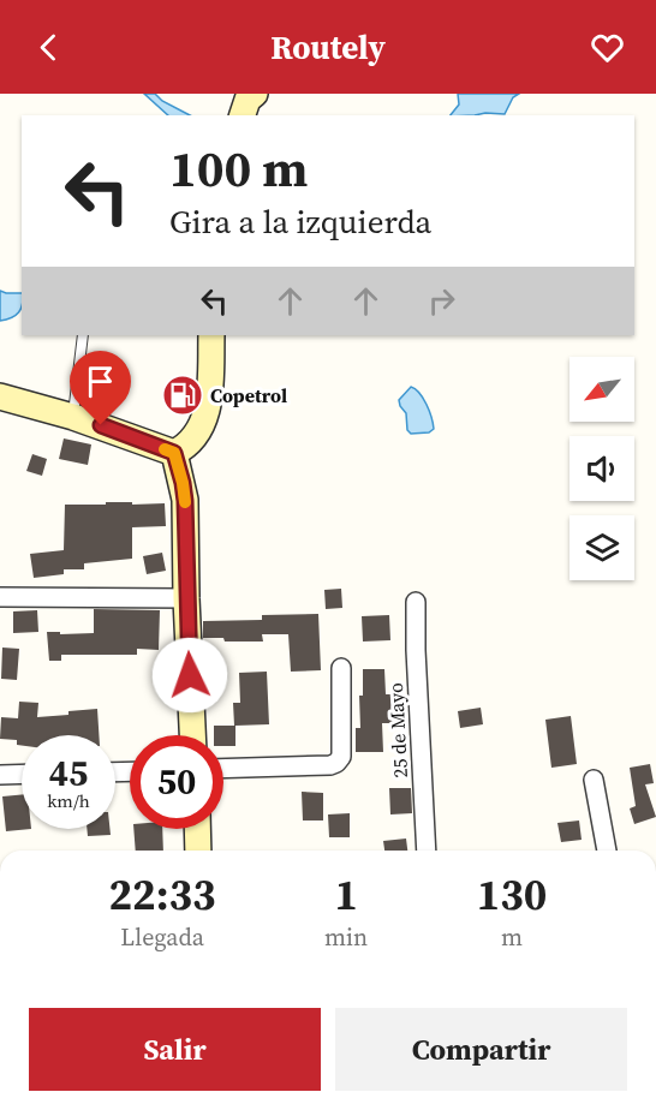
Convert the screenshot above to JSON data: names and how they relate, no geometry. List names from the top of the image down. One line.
{"streets":{"street":["25 de Mayo"]},"places":{"fuel station":["Copetrol"]},"north":"bottom left","page":{"header":"Routely","turn":["100 m","Gira a la izquierda"],"speed":"45 km/h","limit":"50","eta":["22:33","Llegada","1","min","130","m"],"buttons":["Salir","Compartir"]}}
